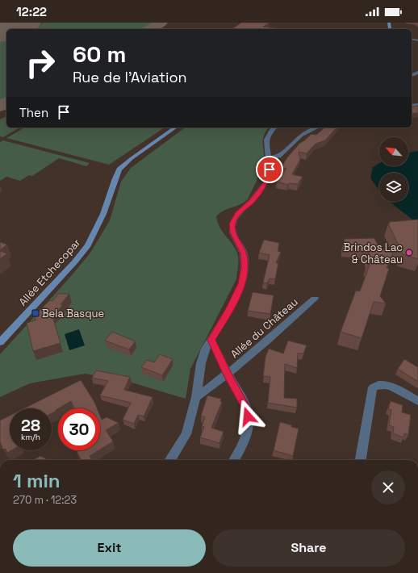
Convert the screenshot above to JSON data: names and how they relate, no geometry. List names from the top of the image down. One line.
{"streets":{"street":["Allée Etchecopar","Allée du Château"]},"places":{"other":["Brindos Lac & Château"],"transit":["Bela Basque"]},"north":"top left","page":{"status":"12:22","turn":["60 m","Rue de l'Aviation"],"then":"Then","speed":"28 km/h","limit":"30","heading":["1 min","270 m · 12:23"],"buttons":["Exit","Share"]}}
